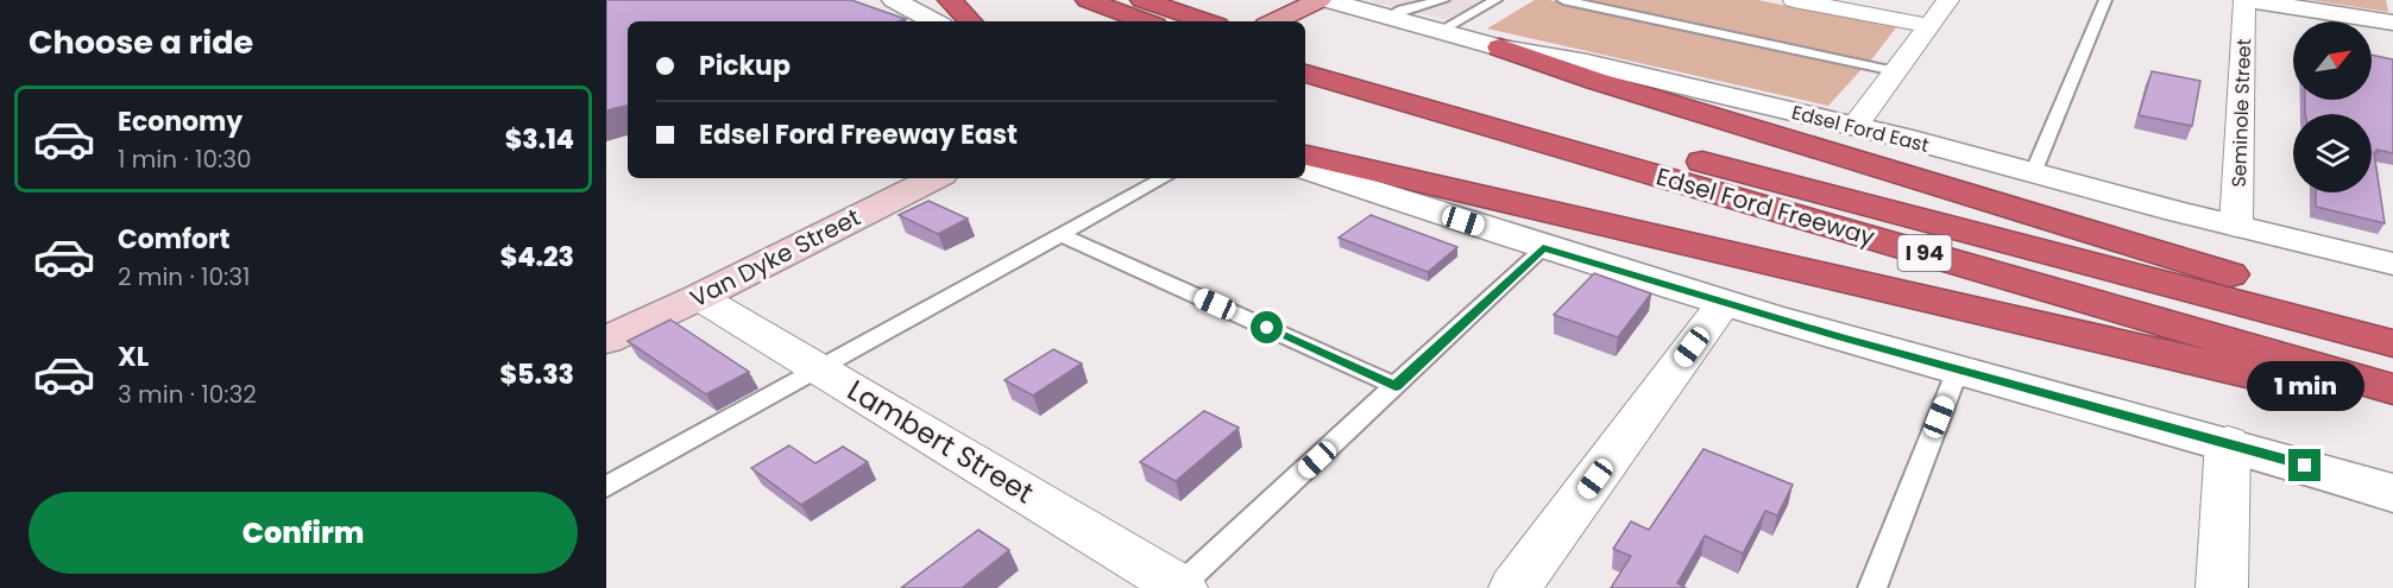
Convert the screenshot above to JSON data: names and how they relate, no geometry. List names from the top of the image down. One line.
{"streets":{"highway":["Edsel Ford Freeway","I 94"],"main road":["Van Dyke Street"],"street":["Seminole Street","Edsel Ford East","Lambert Street"]},"crossings":[["Seminole Street","Edsel Ford East"],["Van Dyke Street","Lambert Street"]],"north":"top right","page":{"heading":"Choose a ride","banner":["Pickup","Edsel Ford Freeway East"],"list":[{"name":"Economy","note":"1 min · 10:30","value":"$3.14"},{"name":"Comfort","note":"2 min · 10:31","value":"$4.23"},{"name":"XL","note":"3 min · 10:32","value":"$5.33"}],"bubble":"1 min","buttons":"Confirm"}}
